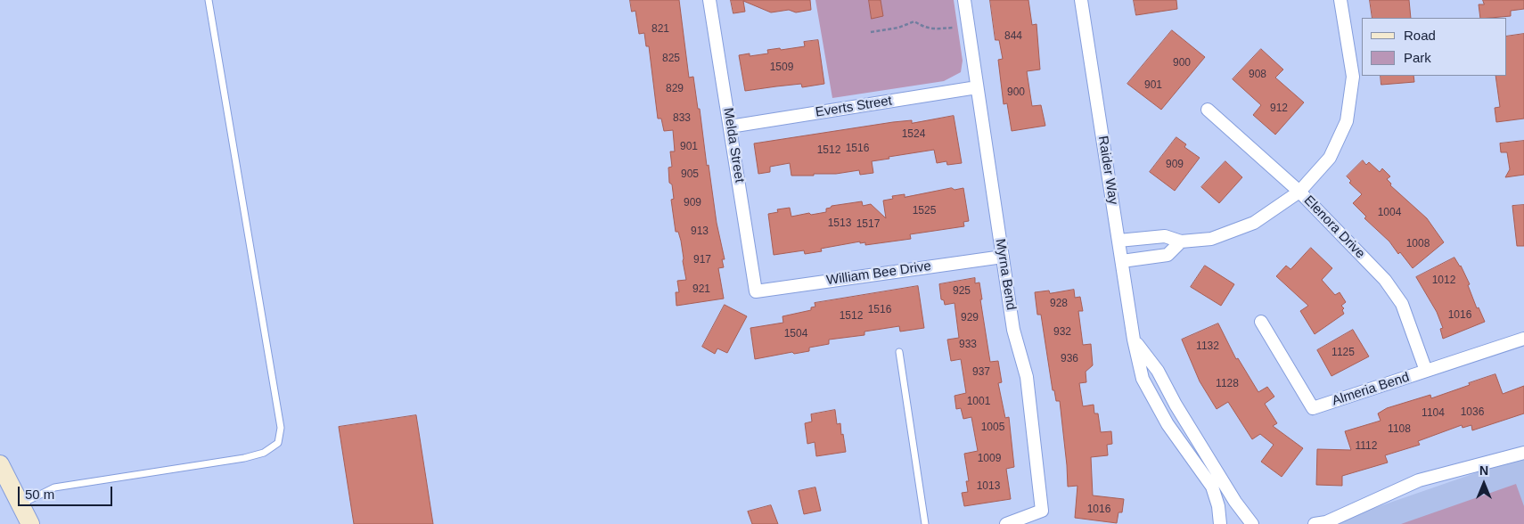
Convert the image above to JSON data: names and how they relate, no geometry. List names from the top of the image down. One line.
{"streets":{"street":["Everts Street","Melda Street","Raider Way","Elenora Drive","William Bee Drive","Myrna Bend","Almeria Bend"]},"crossings":[["Everts Street","Melda Street"],["Everts Street","Myrna Bend"],["Melda Street","William Bee Drive"],["Elenora Drive","Almeria Bend"],["William Bee Drive","Myrna Bend"]],"house_numbers":["821","844","825","900","1509","908","901","829","900","912","833","1524","901","1516","1512","909","905","909","1525","1004","1513","1517","913","1008","917","1012","921","925","928","1516","1016","1512","929","932","1504","933","1132","1125","936","937","1128","1001","1036","1104","1005","1108","1112","1009","1013","1016"],"legend":["Road","Park"],"scale_bar":"50 m","north":"top"}
